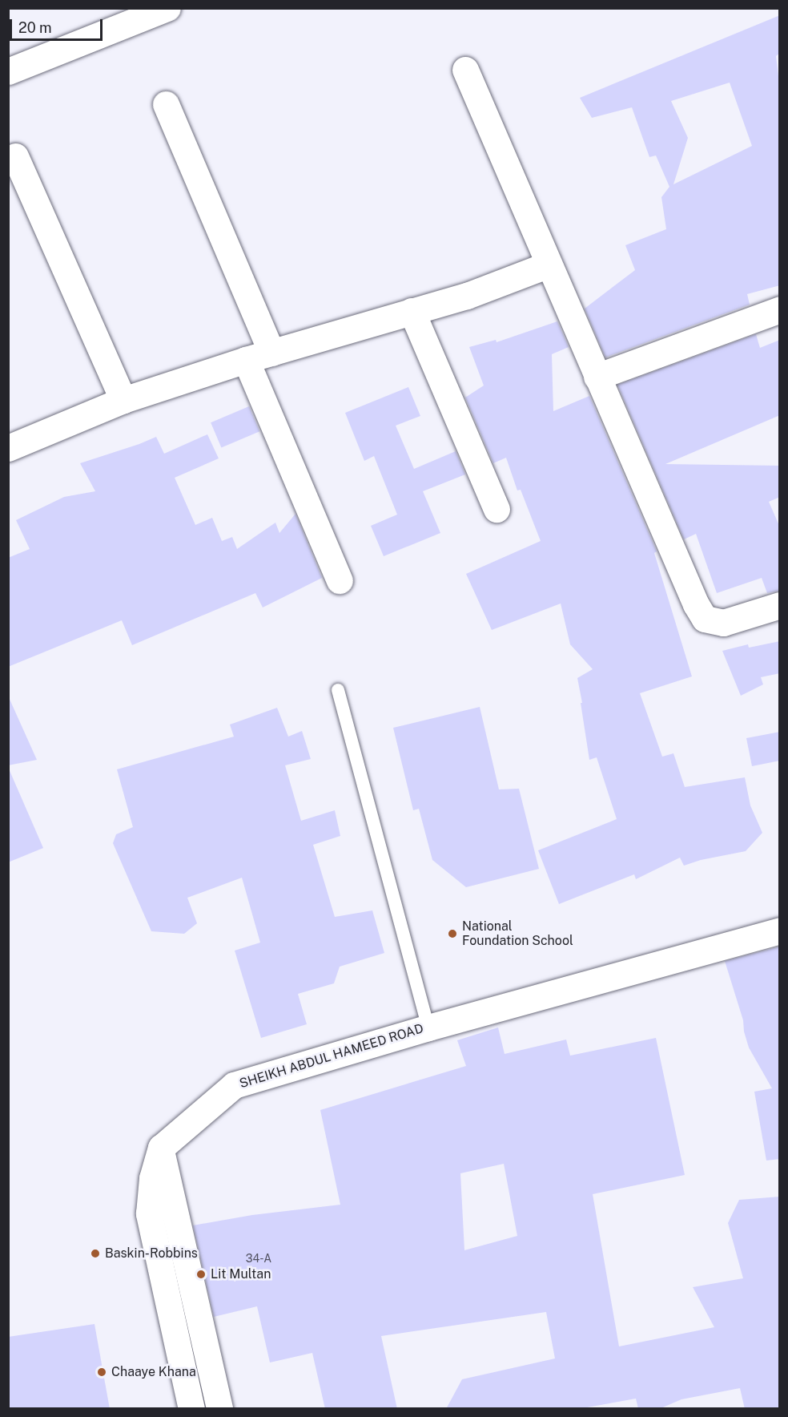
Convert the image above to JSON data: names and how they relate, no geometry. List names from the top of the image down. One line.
{"streets":{"street":["SHEIKH ABDUL HAMEED ROAD"]},"places":["National Foundation School","Baskin-Robbins","Lit Multan","Chaaye Khana"],"house_numbers":["34-A"],"scale_bar":"20 m"}
